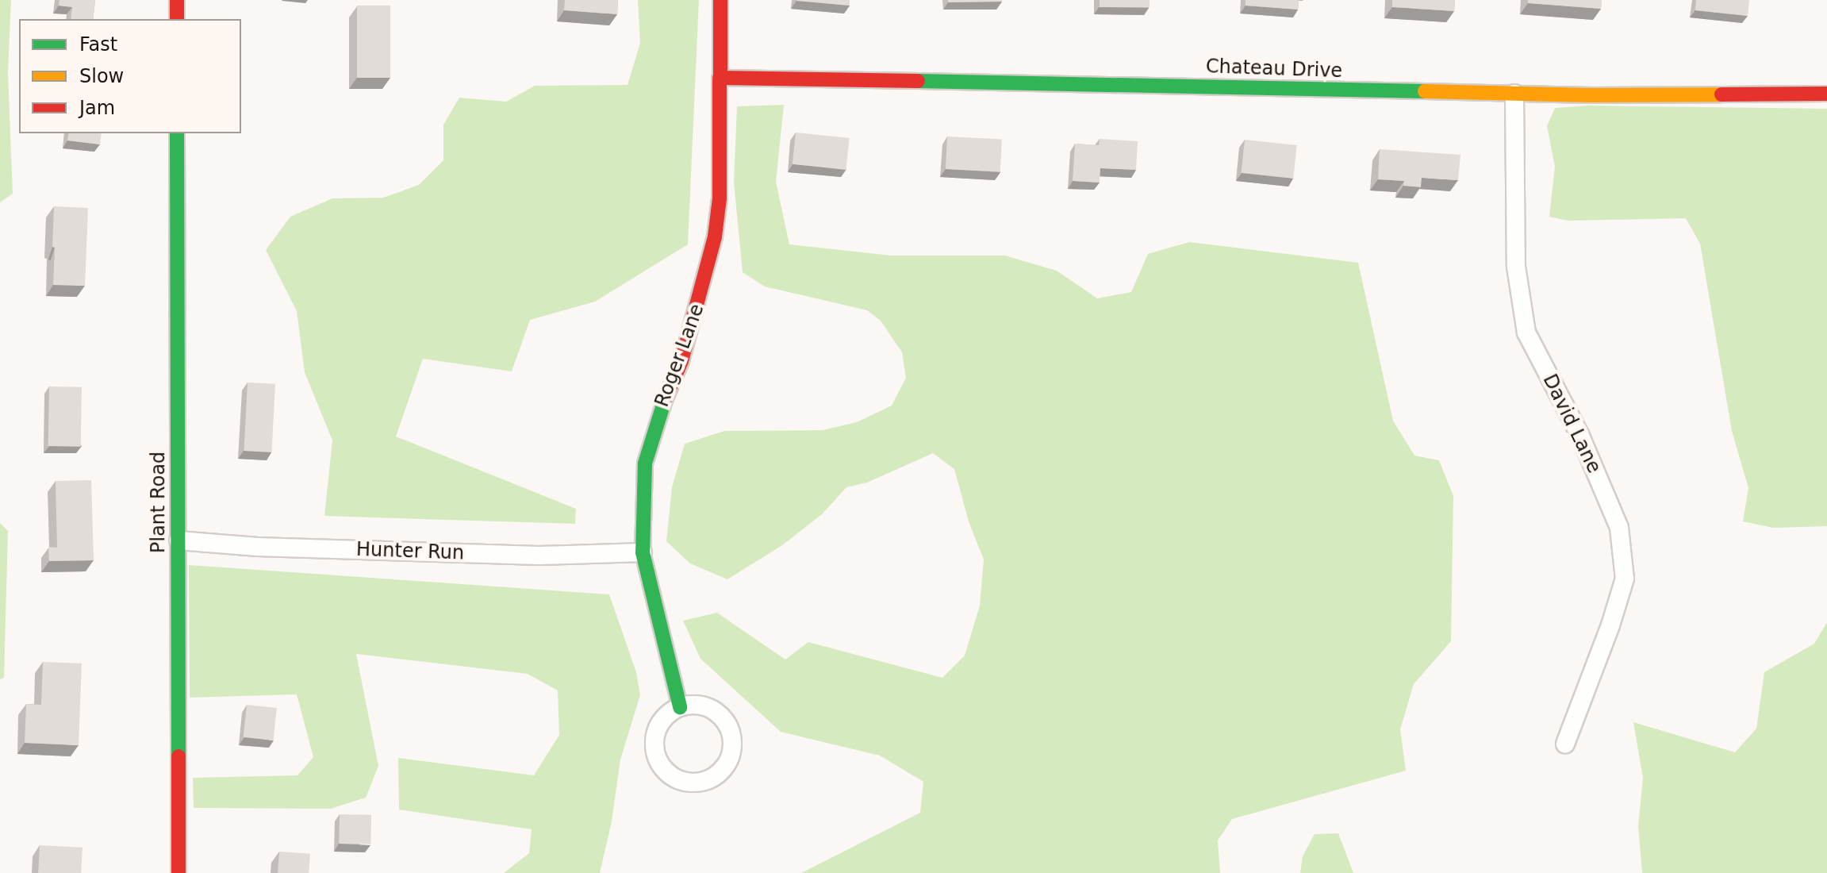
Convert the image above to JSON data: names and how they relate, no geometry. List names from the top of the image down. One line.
{"streets":{"street":["Chateau Drive","Roger Lane","David Lane","Plant Road","Hunter Run"]},"crossings":[["Chateau Drive","Roger Lane"],["Chateau Drive","David Lane"],["Roger Lane","Hunter Run"],["Plant Road","Hunter Run"]],"legend":["Fast","Slow","Jam"]}
